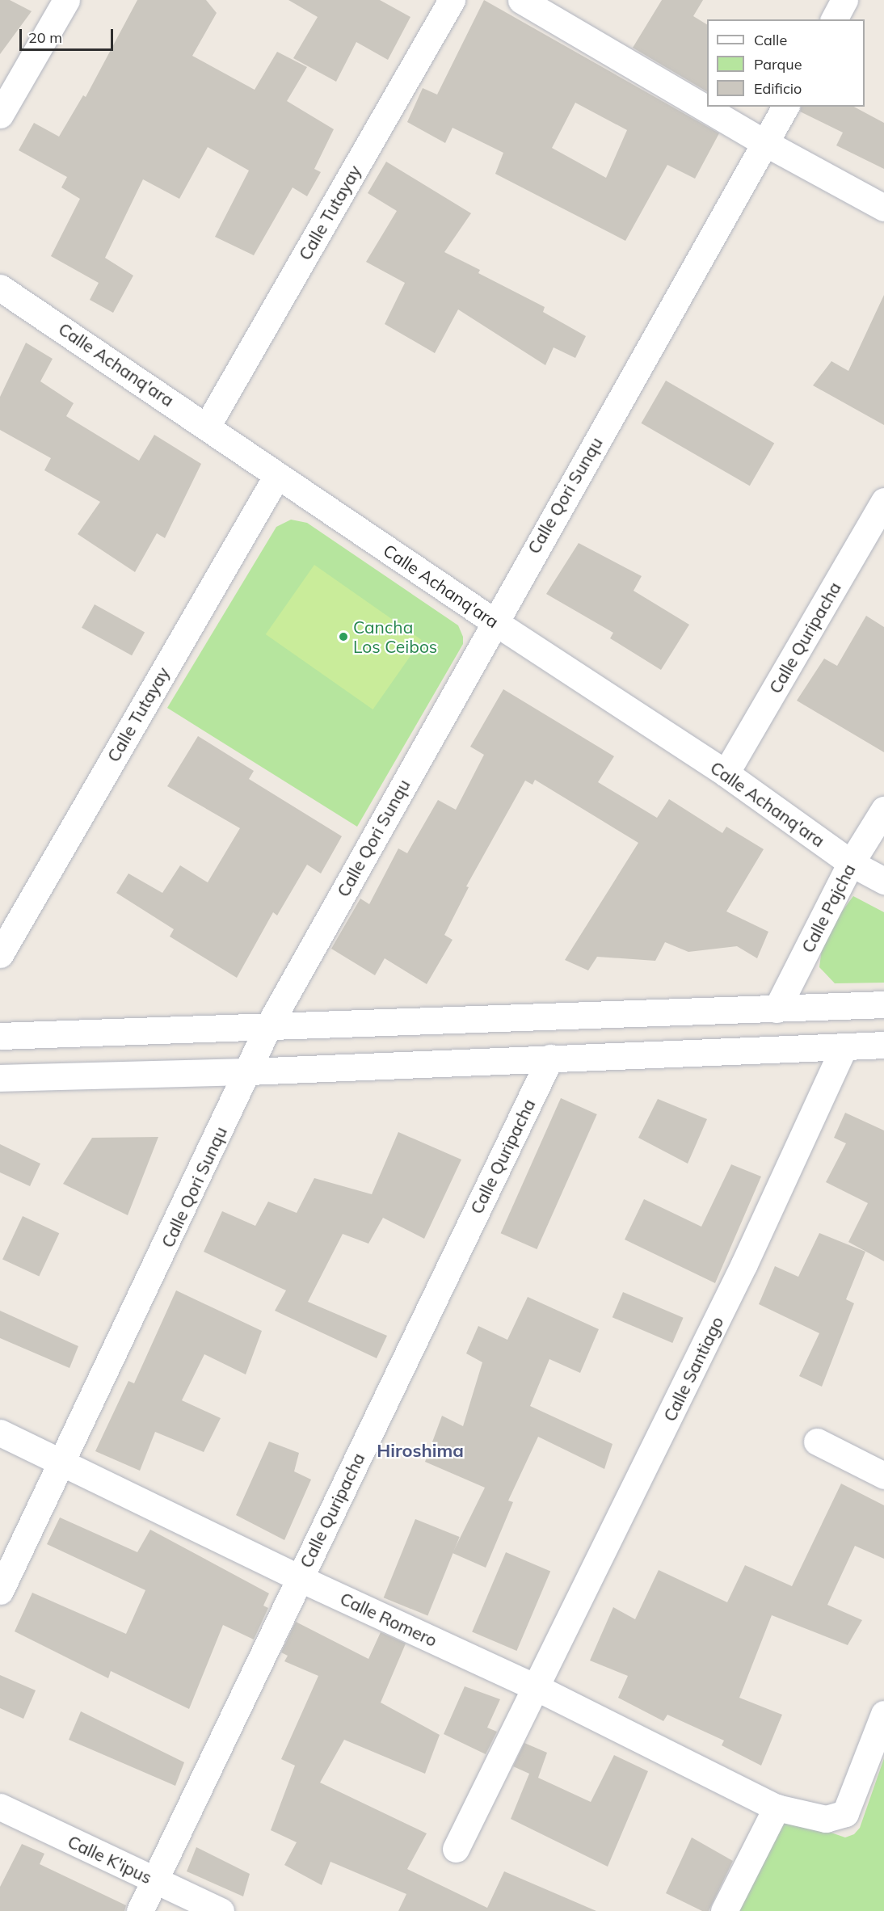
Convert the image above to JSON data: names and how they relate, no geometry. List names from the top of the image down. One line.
{"streets":{"street":["Calle Tutayay","Calle Achanq'ara","Calle Qori Sunqu","Calle Quripacha","Calle Pajcha","Calle Santiago","Calle Romero","Calle K'ipus"]},"crossings":[["Calle Tutayay","Calle Achanq'ara"],["Calle Achanq'ara","Calle Qori Sunqu"],["Calle Achanq'ara","Calle Quripacha"],["Calle Achanq'ara","Calle Pajcha"],["Calle Qori Sunqu","Calle Romero"],["Calle Quripacha","Calle Romero"],["Calle Quripacha","Calle K'ipus"],["Calle Santiago","Calle Romero"]],"districts":["Hiroshima"],"places":["Cancha Los Ceibos"],"legend":["Calle","Parque","Edificio"],"scale_bar":"20 m"}
